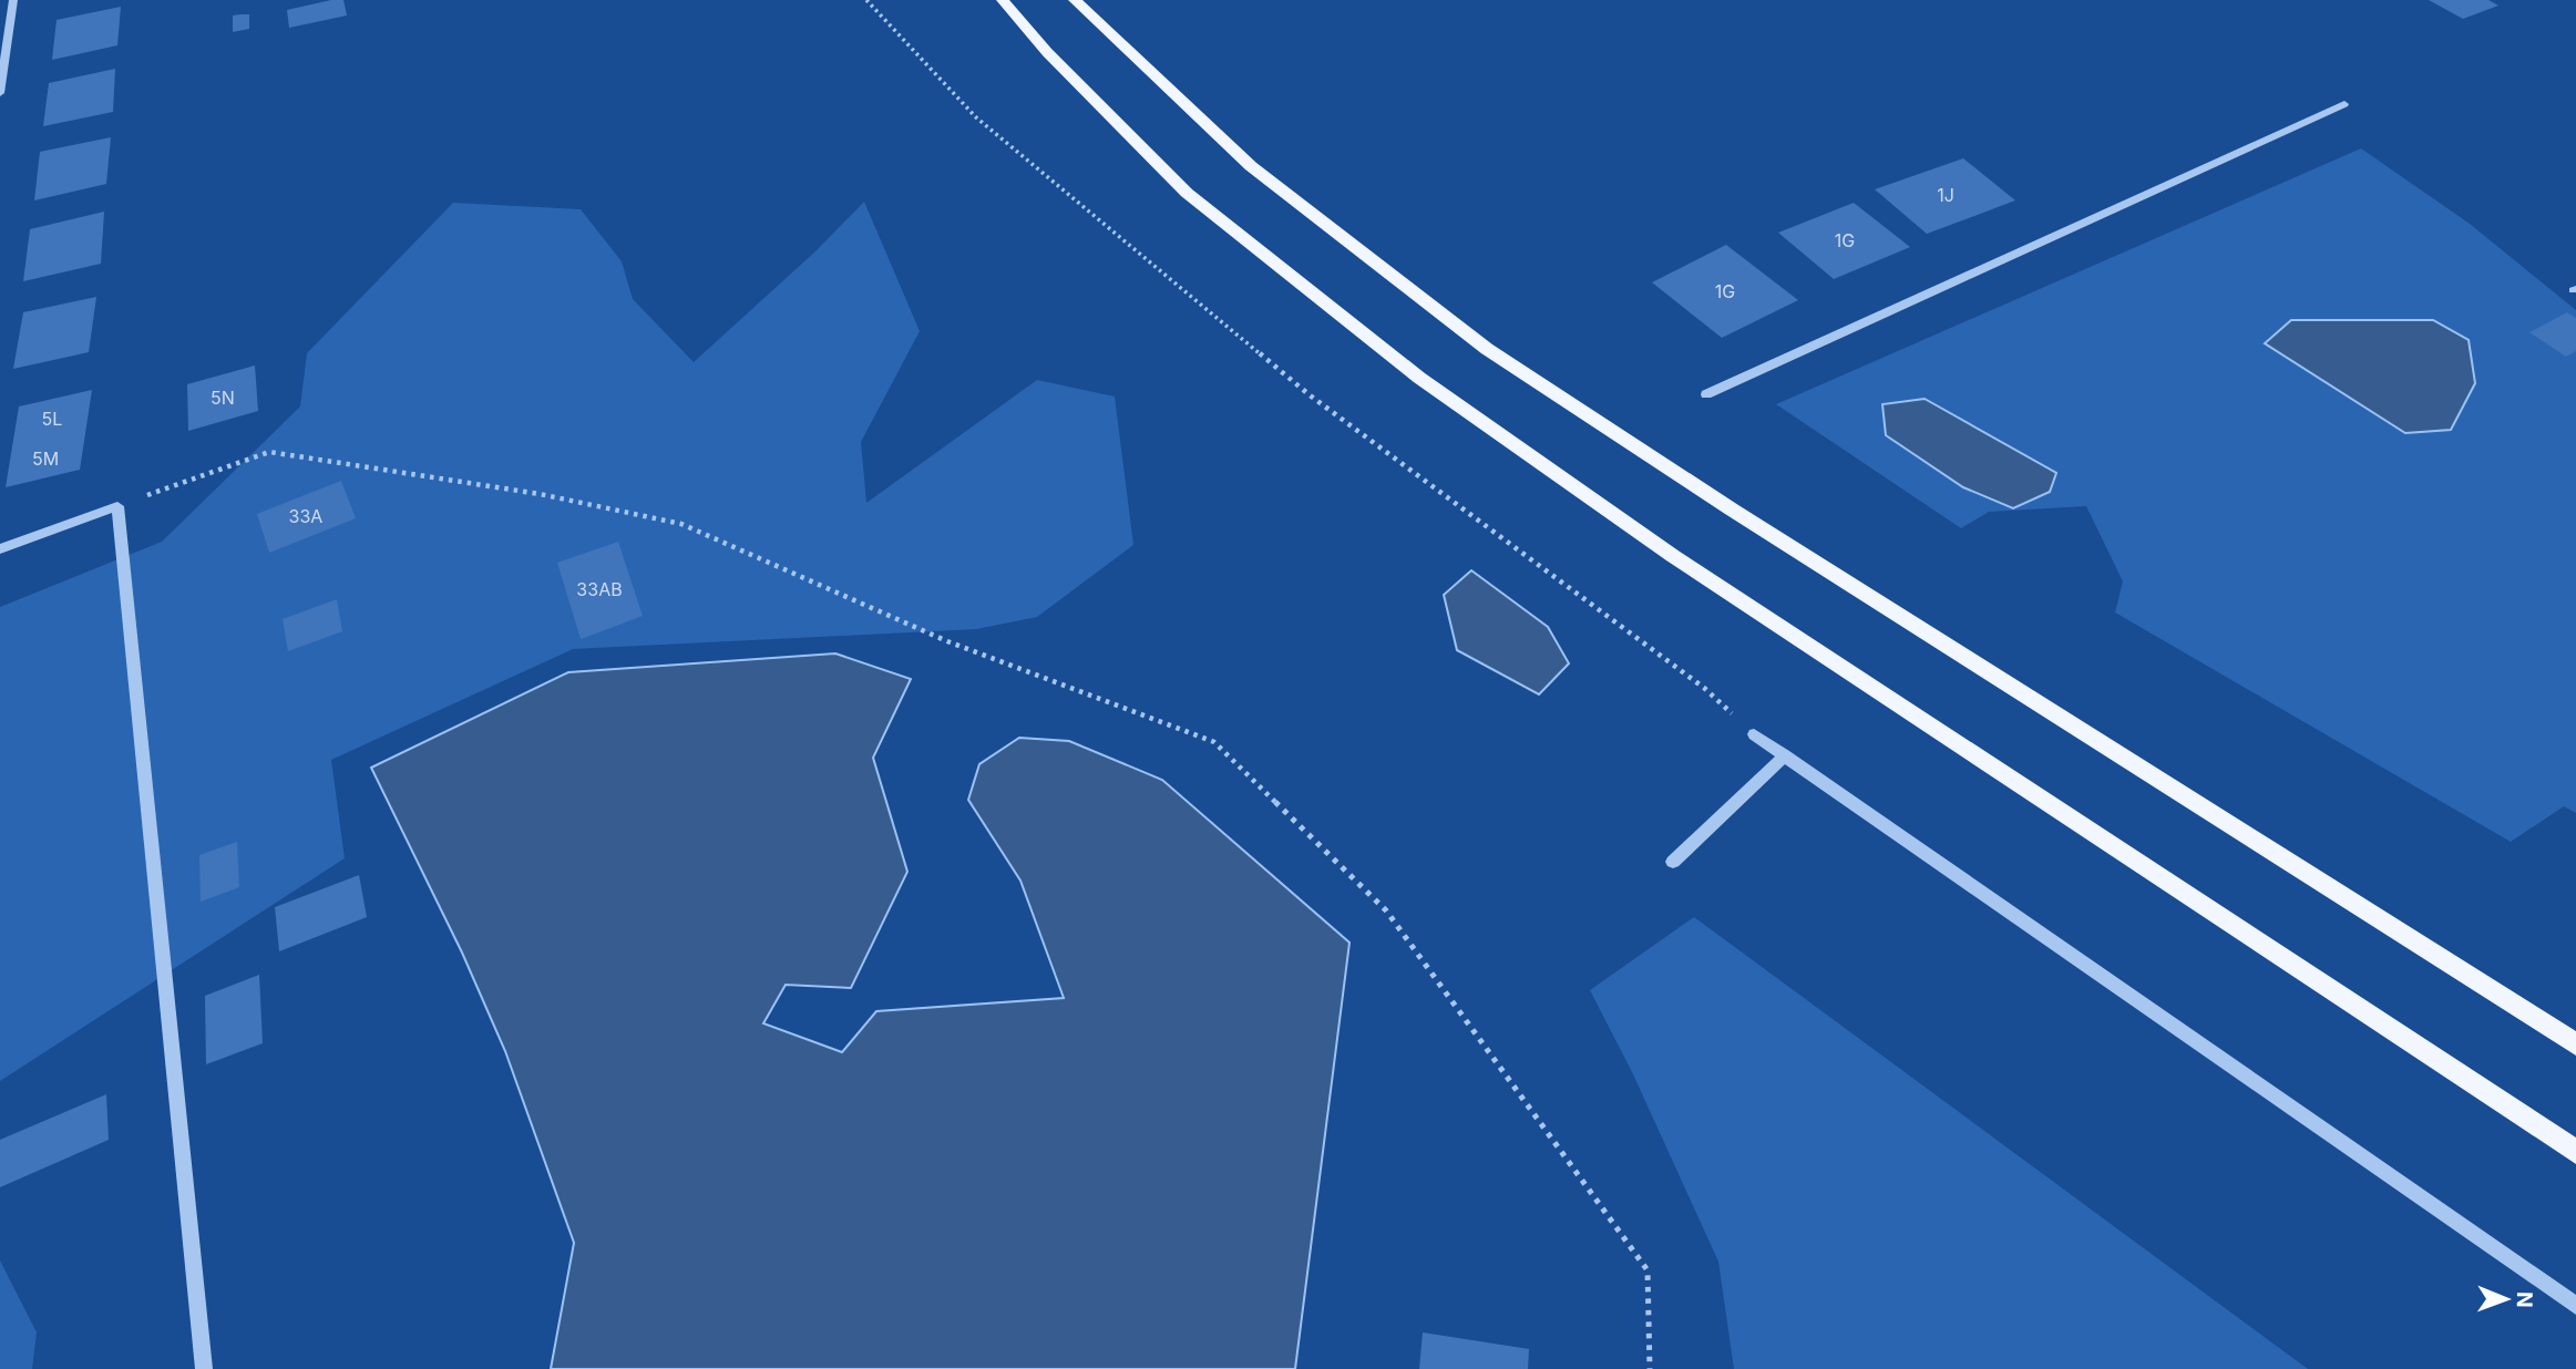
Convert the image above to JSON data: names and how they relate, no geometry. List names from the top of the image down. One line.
{"house_numbers":["1J","1G","1G","5N","5L","5M","33A","33AB"],"north":"right"}
